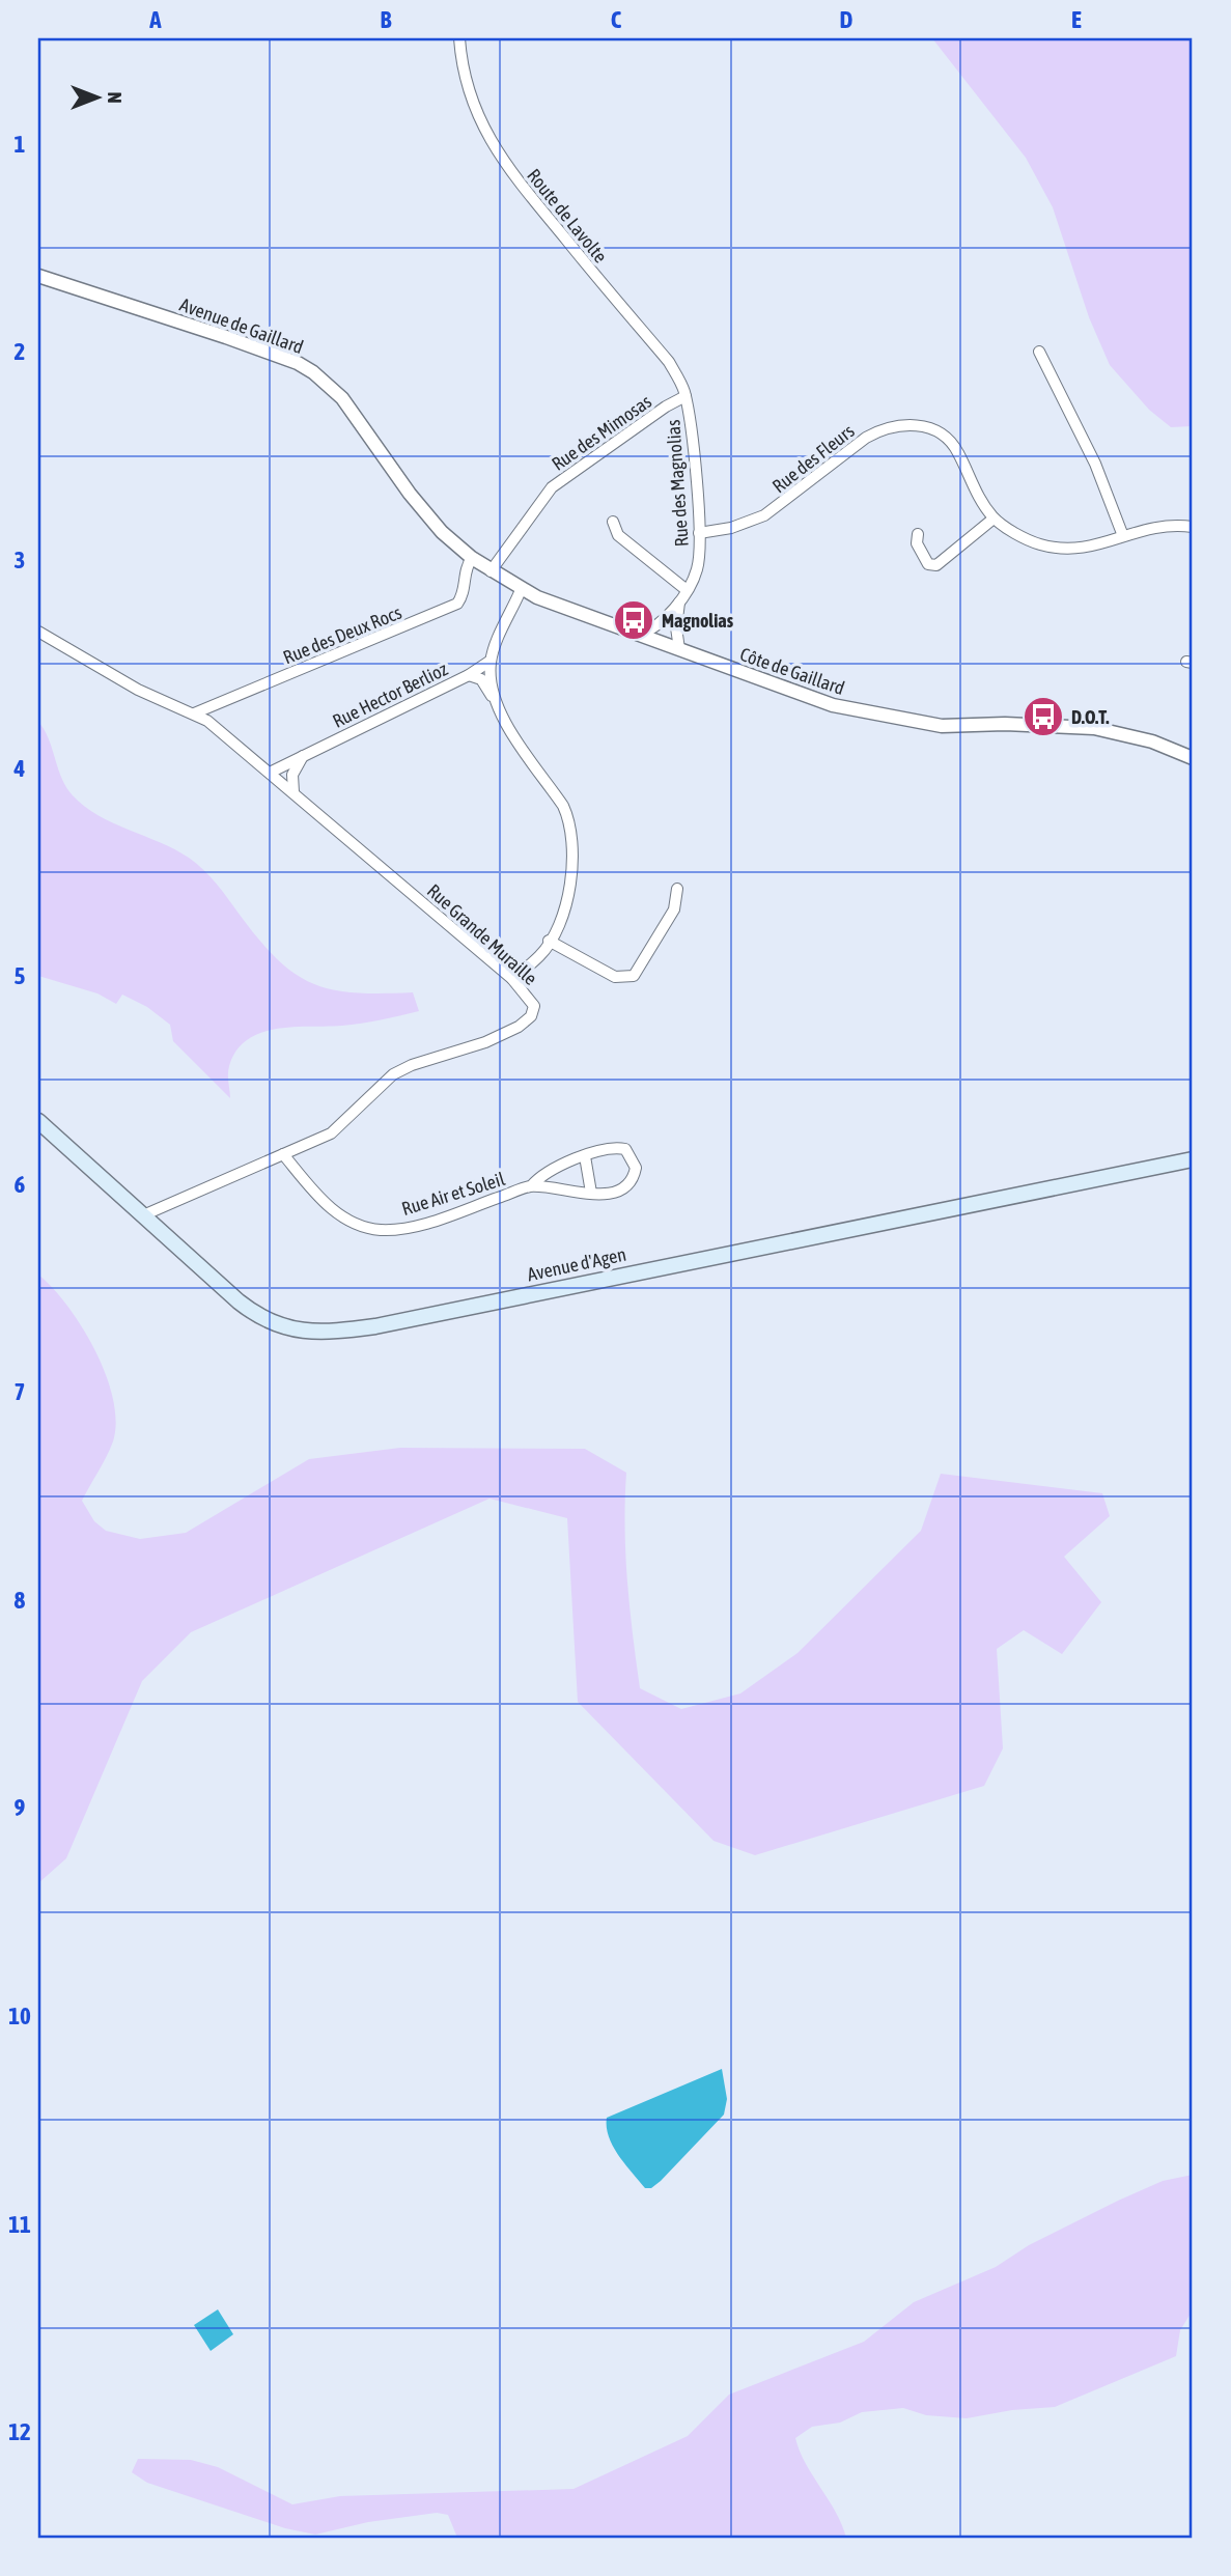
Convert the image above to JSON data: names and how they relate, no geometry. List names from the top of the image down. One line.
{"streets":{"main road":["Avenue d'Agen"],"street":["Route de Lavolte","Avenue de Gaillard","Rue des Mimosas","Rue des Fleurs","Rue des Magnolias","Rue des Deux Rocs","Côte de Gaillard","Rue Hector Berlioz","Rue Grande Muraille","Rue Air et Soleil"]},"crossings":[["Route de Lavolte","Rue des Mimosas"],["Route de Lavolte","Rue des Magnolias"],["Avenue de Gaillard","Côte de Gaillard"],["Rue des Mimosas","Rue des Magnolias"],["Rue des Mimosas","Côte de Gaillard"],["Rue des Fleurs","Rue des Magnolias"],["Rue des Magnolias","Côte de Gaillard"],["Rue des Deux Rocs","Côte de Gaillard"],["Rue des Deux Rocs","Rue Grande Muraille"],["Rue Hector Berlioz","Rue Grande Muraille"],["Rue Grande Muraille","Rue Air et Soleil"],["Rue Grande Muraille","Avenue d'Agen"]],"places":{"bus stop":["Magnolias","D.O.T."]},"north":"right","grid":{"columns":["A","B","C","D","E"],"rows":["1","2","3","4","5","6","7","8","9","10","11","12"]}}
